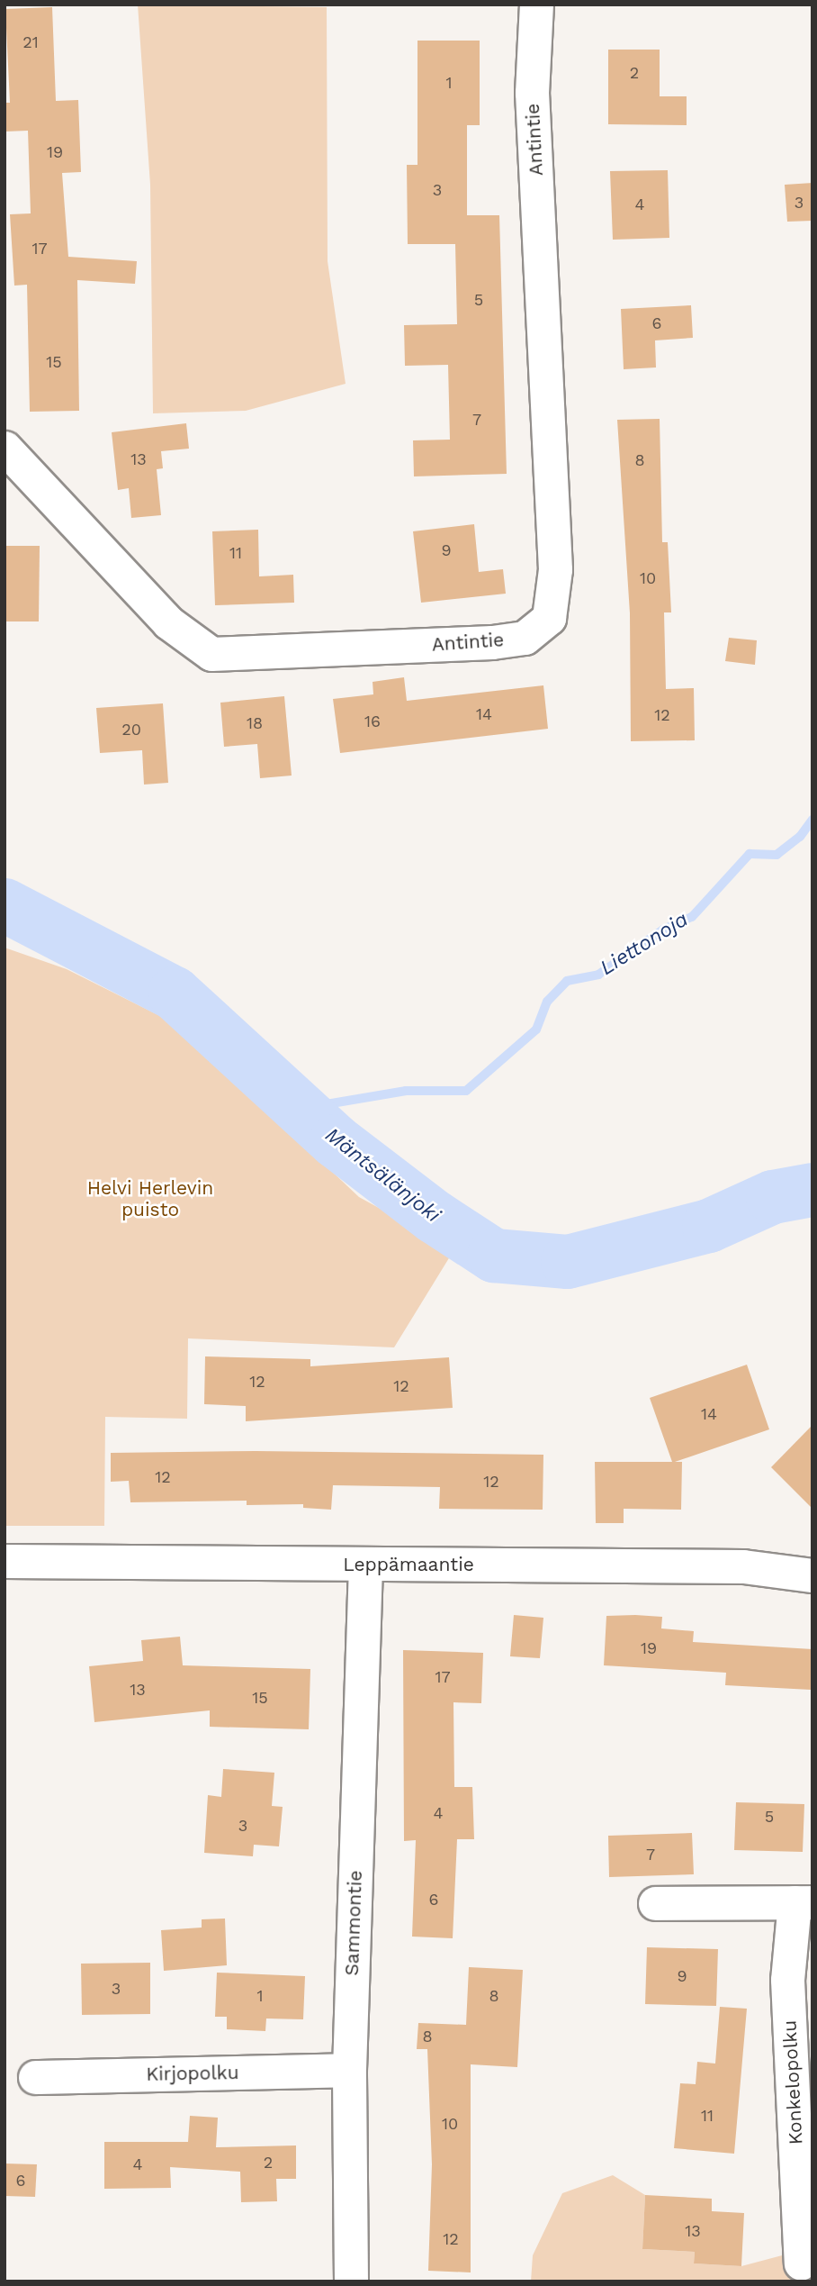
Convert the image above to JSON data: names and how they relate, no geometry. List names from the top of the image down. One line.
{"streets":{"street":["Antintie","Leppämaantie","Sammontie","Kirjopolku","Konkelopolku"]},"crossings":[["Leppämaantie","Sammontie"],["Sammontie","Kirjopolku"]],"water":["Liettonoja","Mäntsälänjoki"],"parks":["Helvi Herlevin puisto"],"house_numbers":["21","2","1","19","3","3","4","17","5","6","15","7","13","8","9","11","10","14","12","16","18","20","12","12","14","12","12","19","17","13","15","4","5","3","7","6","9","3","1","8","8","11","10","2","4","6","13","12"]}
